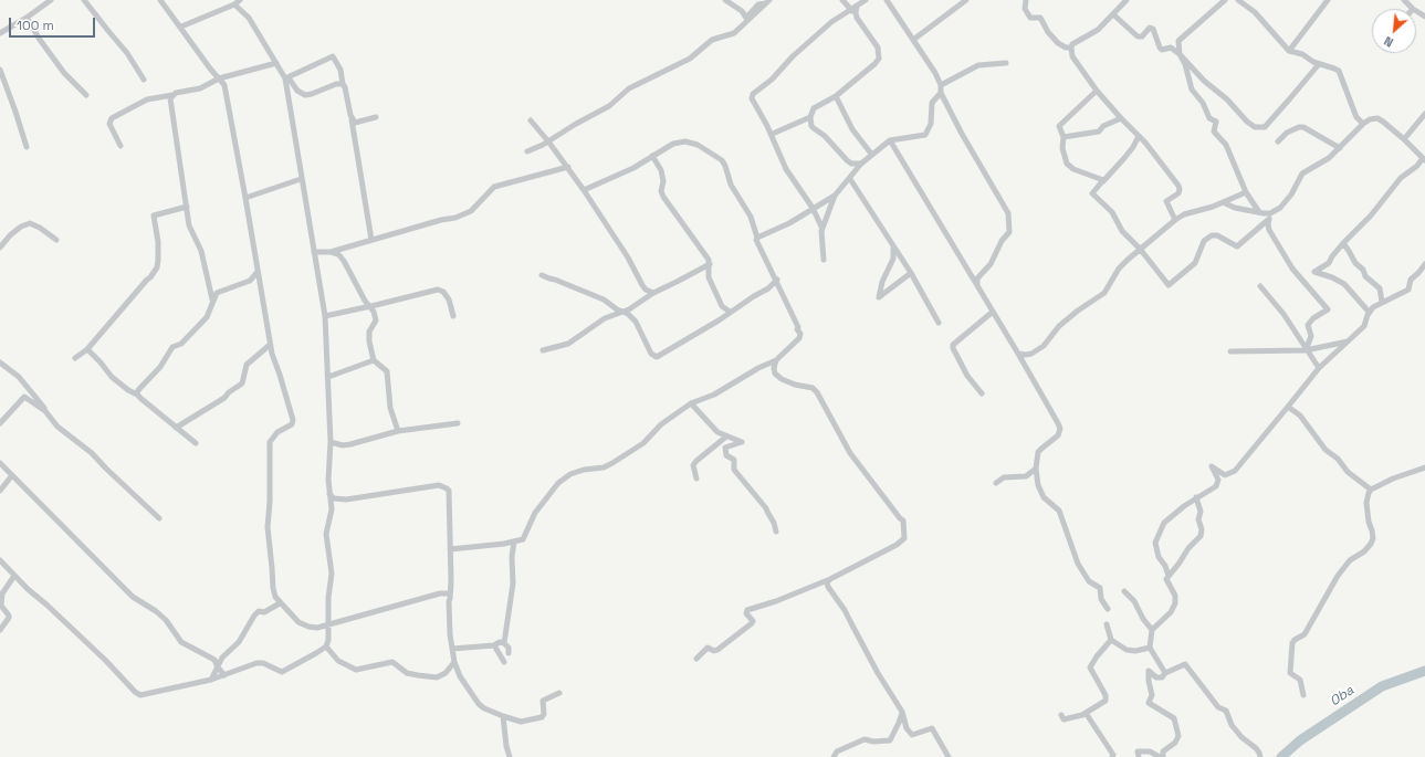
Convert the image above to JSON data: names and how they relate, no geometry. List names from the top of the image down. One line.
{"water":["Oba"],"scale_bar":"100 m","north":"bottom left"}
